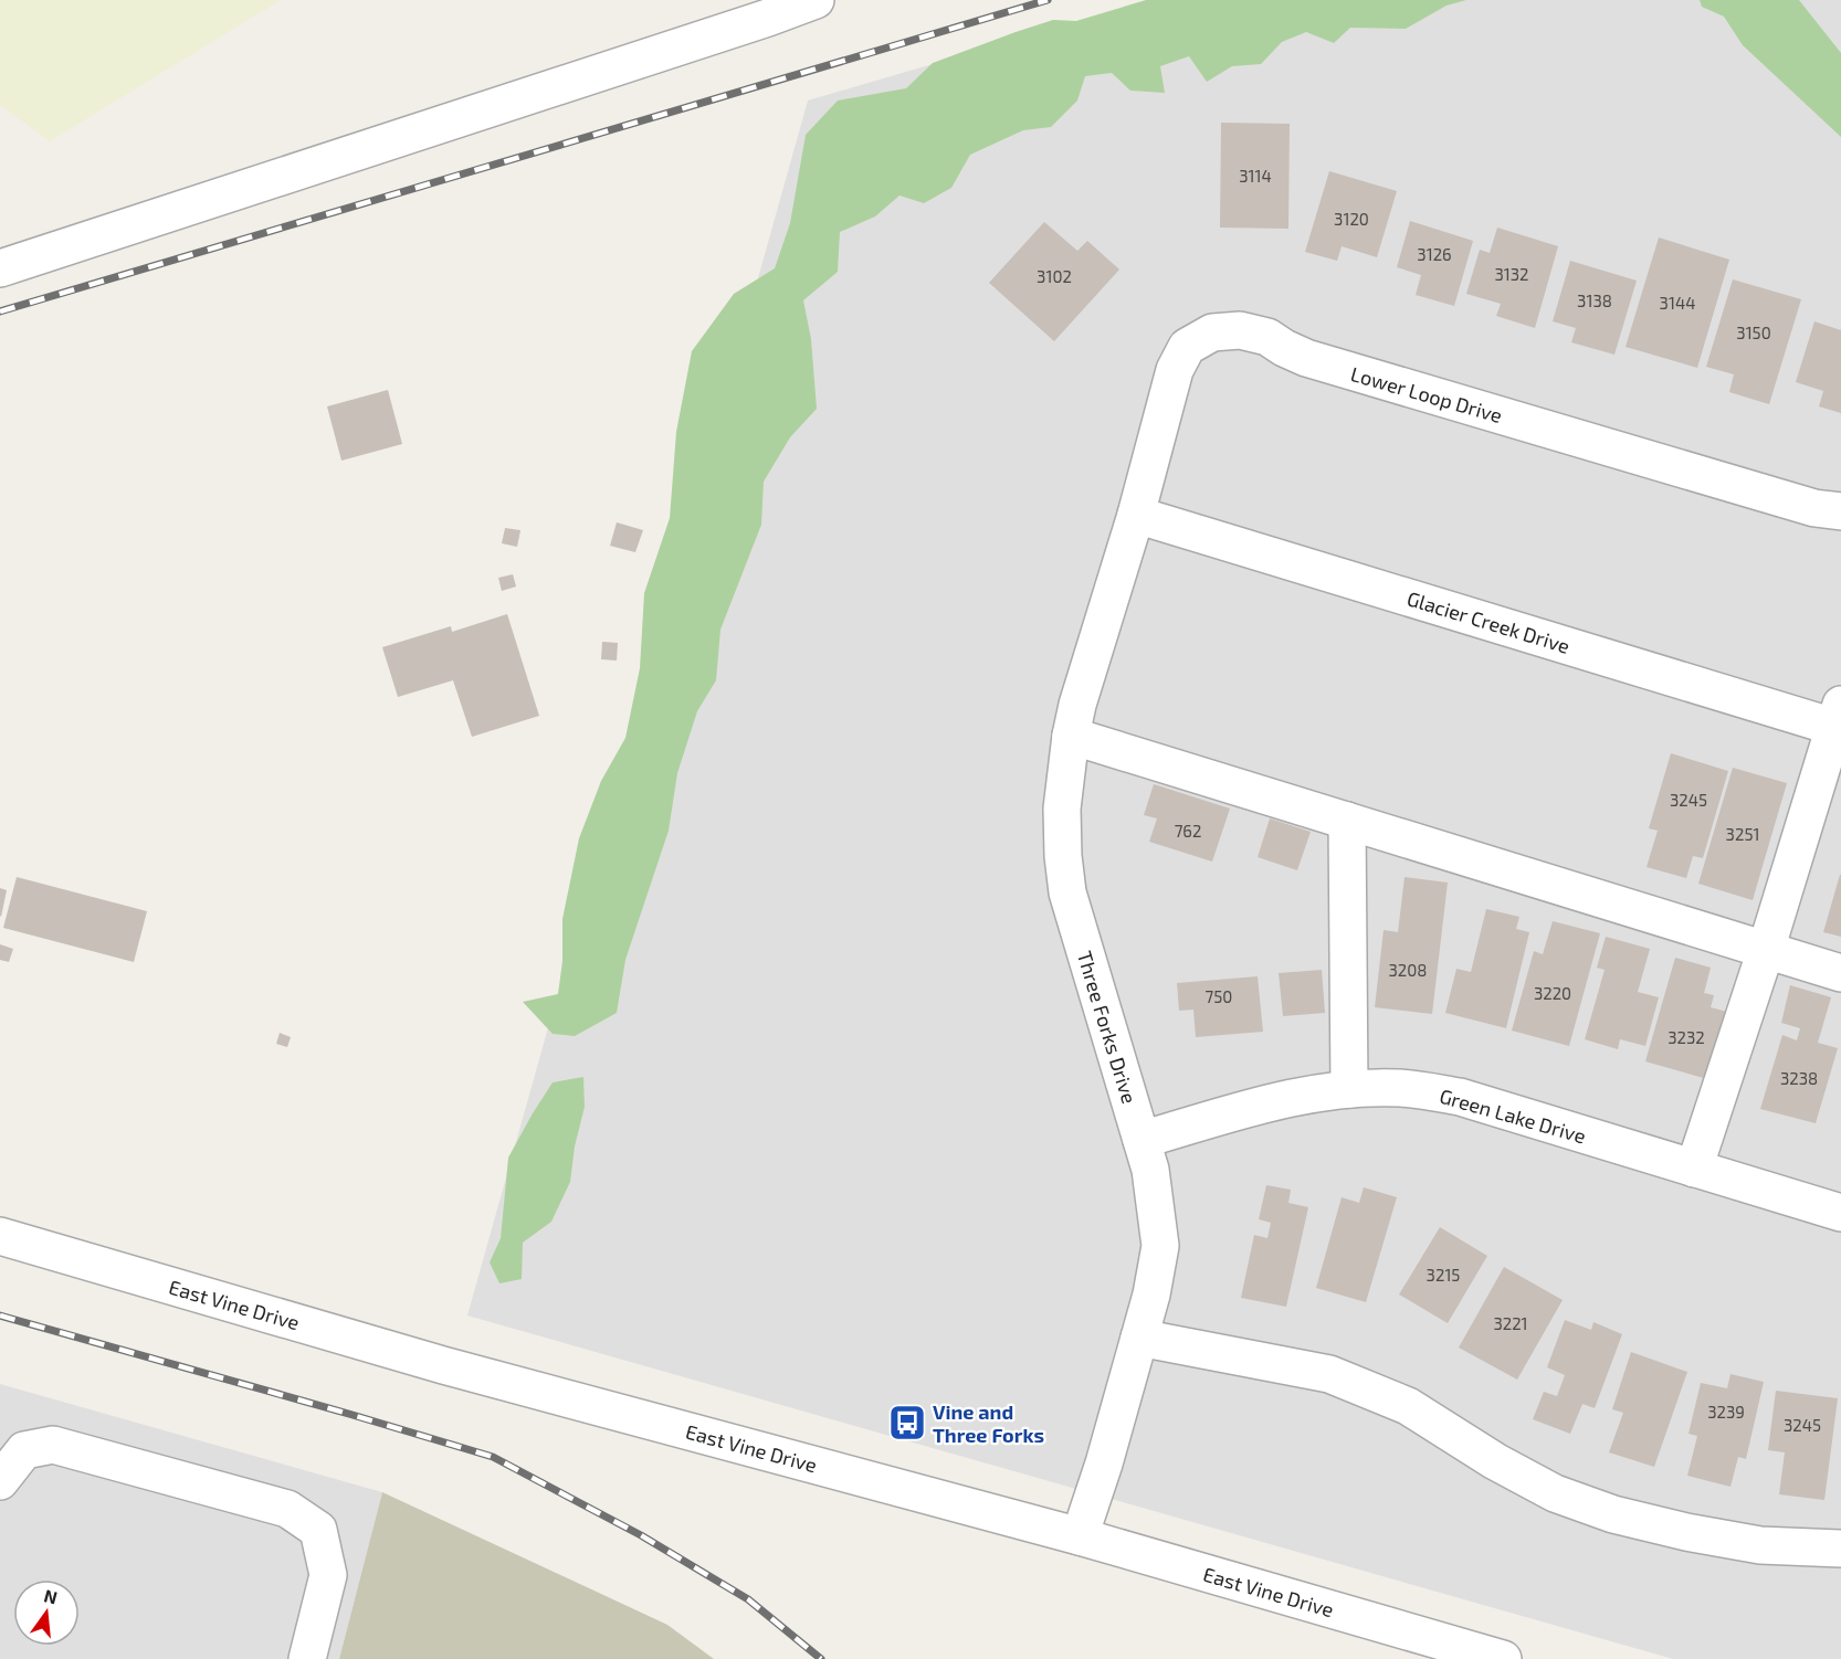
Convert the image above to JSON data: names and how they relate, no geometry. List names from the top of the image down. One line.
{"streets":{"street":["Lower Loop Drive","Glacier Creek Drive","Three Forks Drive","Green Lake Drive","East Vine Drive"]},"crossings":[["Lower Loop Drive","Glacier Creek Drive"],["Lower Loop Drive","Three Forks Drive"],["Glacier Creek Drive","Three Forks Drive"],["Three Forks Drive","Green Lake Drive"],["Three Forks Drive","East Vine Drive"]],"places":{"bus stop":["Vine and Three Forks"]},"house_numbers":["3114","3120","3126","3132","3102","3138","3144","3150","3245","762","3251","3208","3220","750","3232","3238","3215","3221","3239","3245"],"north":"top"}
